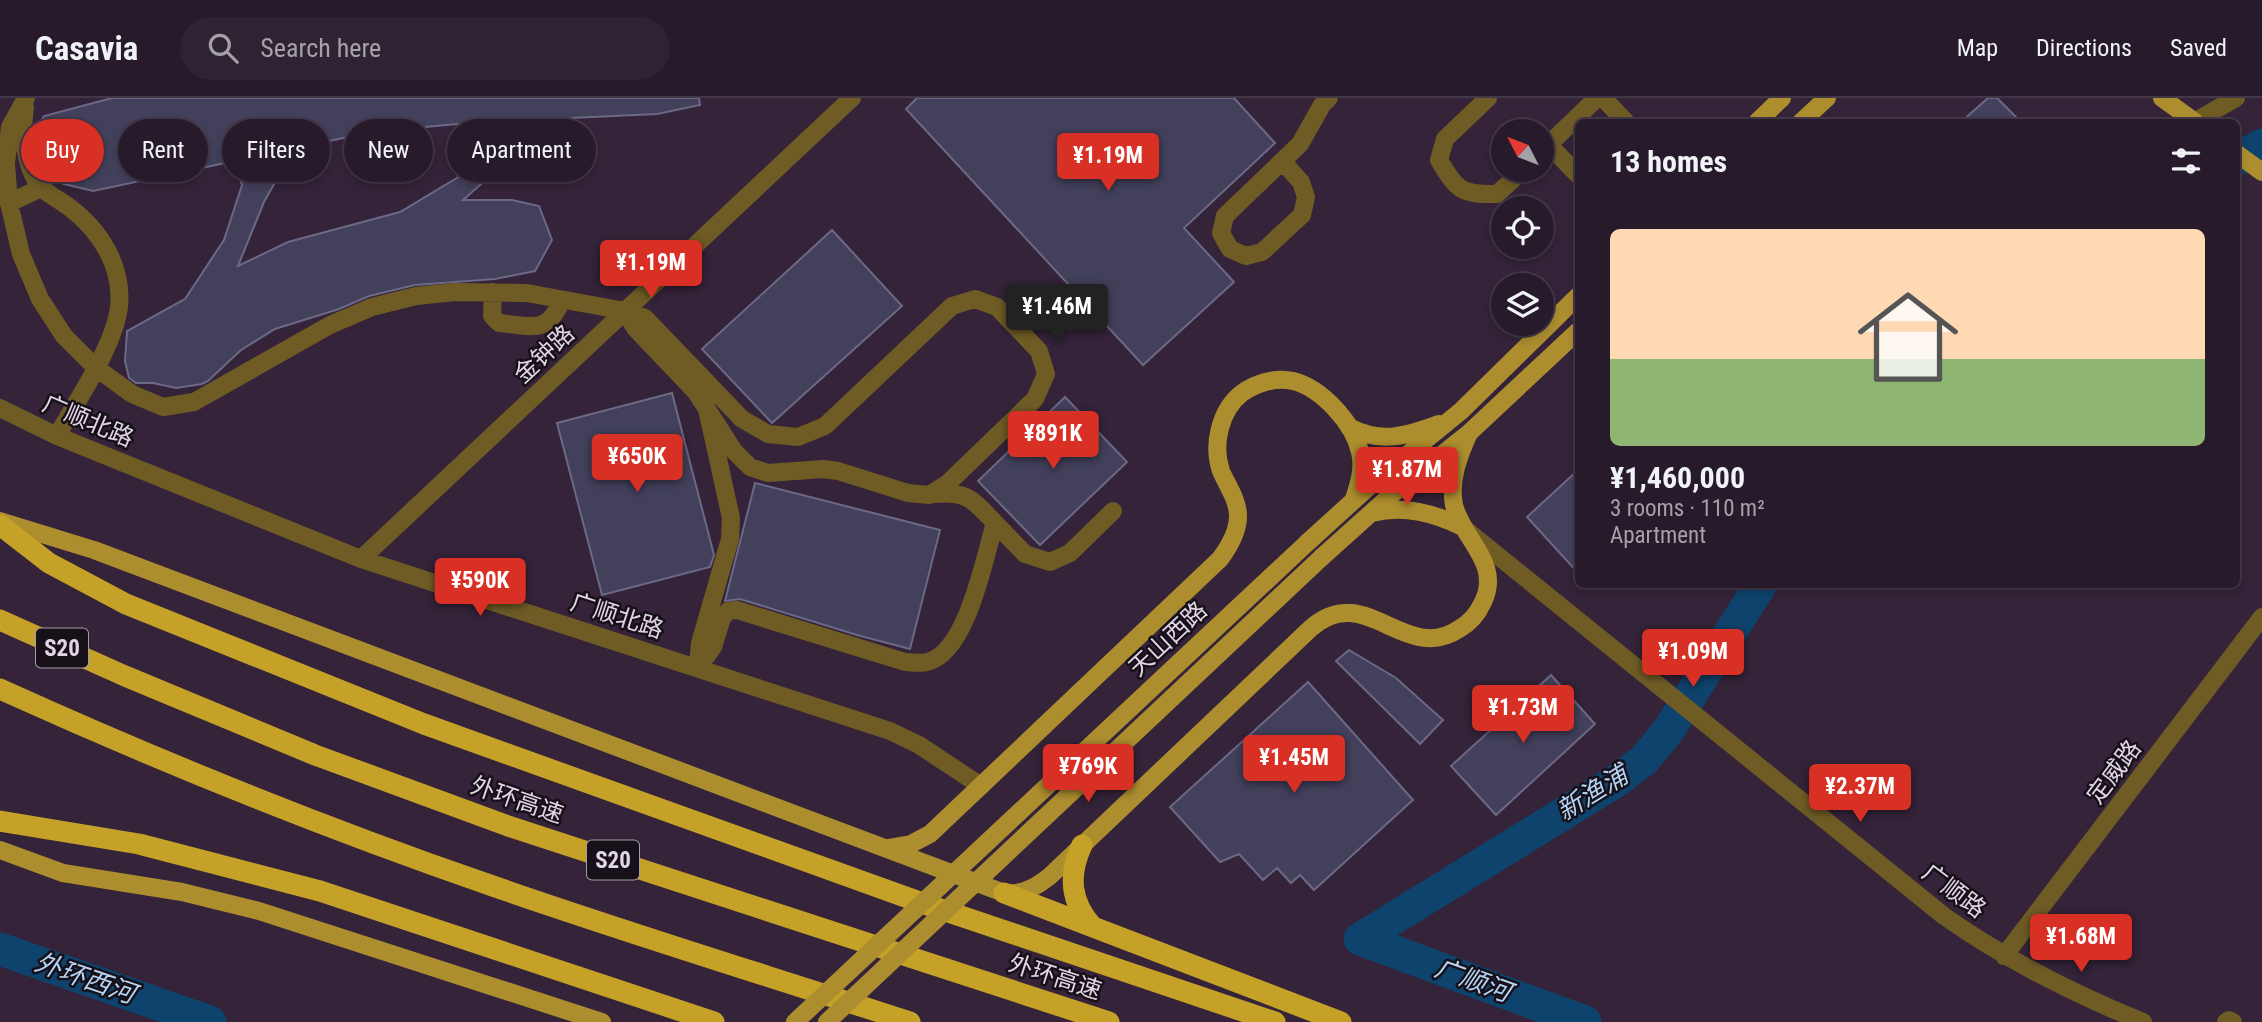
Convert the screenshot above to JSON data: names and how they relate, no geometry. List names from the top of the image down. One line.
{"streets":{"highway":["S20","外环高速"],"main road":["天山西路"],"street":["金钟路","广顺北路","定威路","广顺路"]},"crossings":[["金钟路","广顺北路"],["定威路","广顺路"]],"water":["新渔浦","外环西河","广顺河"],"north":"top left","page":{"header":"Casavia","search":"Search here","nav":["Map","Directions","Saved"],"chip":["Buy","Rent","Filters","New","Apartment"],"heading":"13 homes","price":["¥1.19M","¥1.19M","¥1.46M","¥891K","¥650K","¥1.87M","¥590K","¥1.09M","¥1.73M","¥1.45M","¥769K","¥2.37M","¥1.68M"],"list":[{"name":"¥1,460,000","note":"3 rooms · 110 m² · Apartment"}]}}
